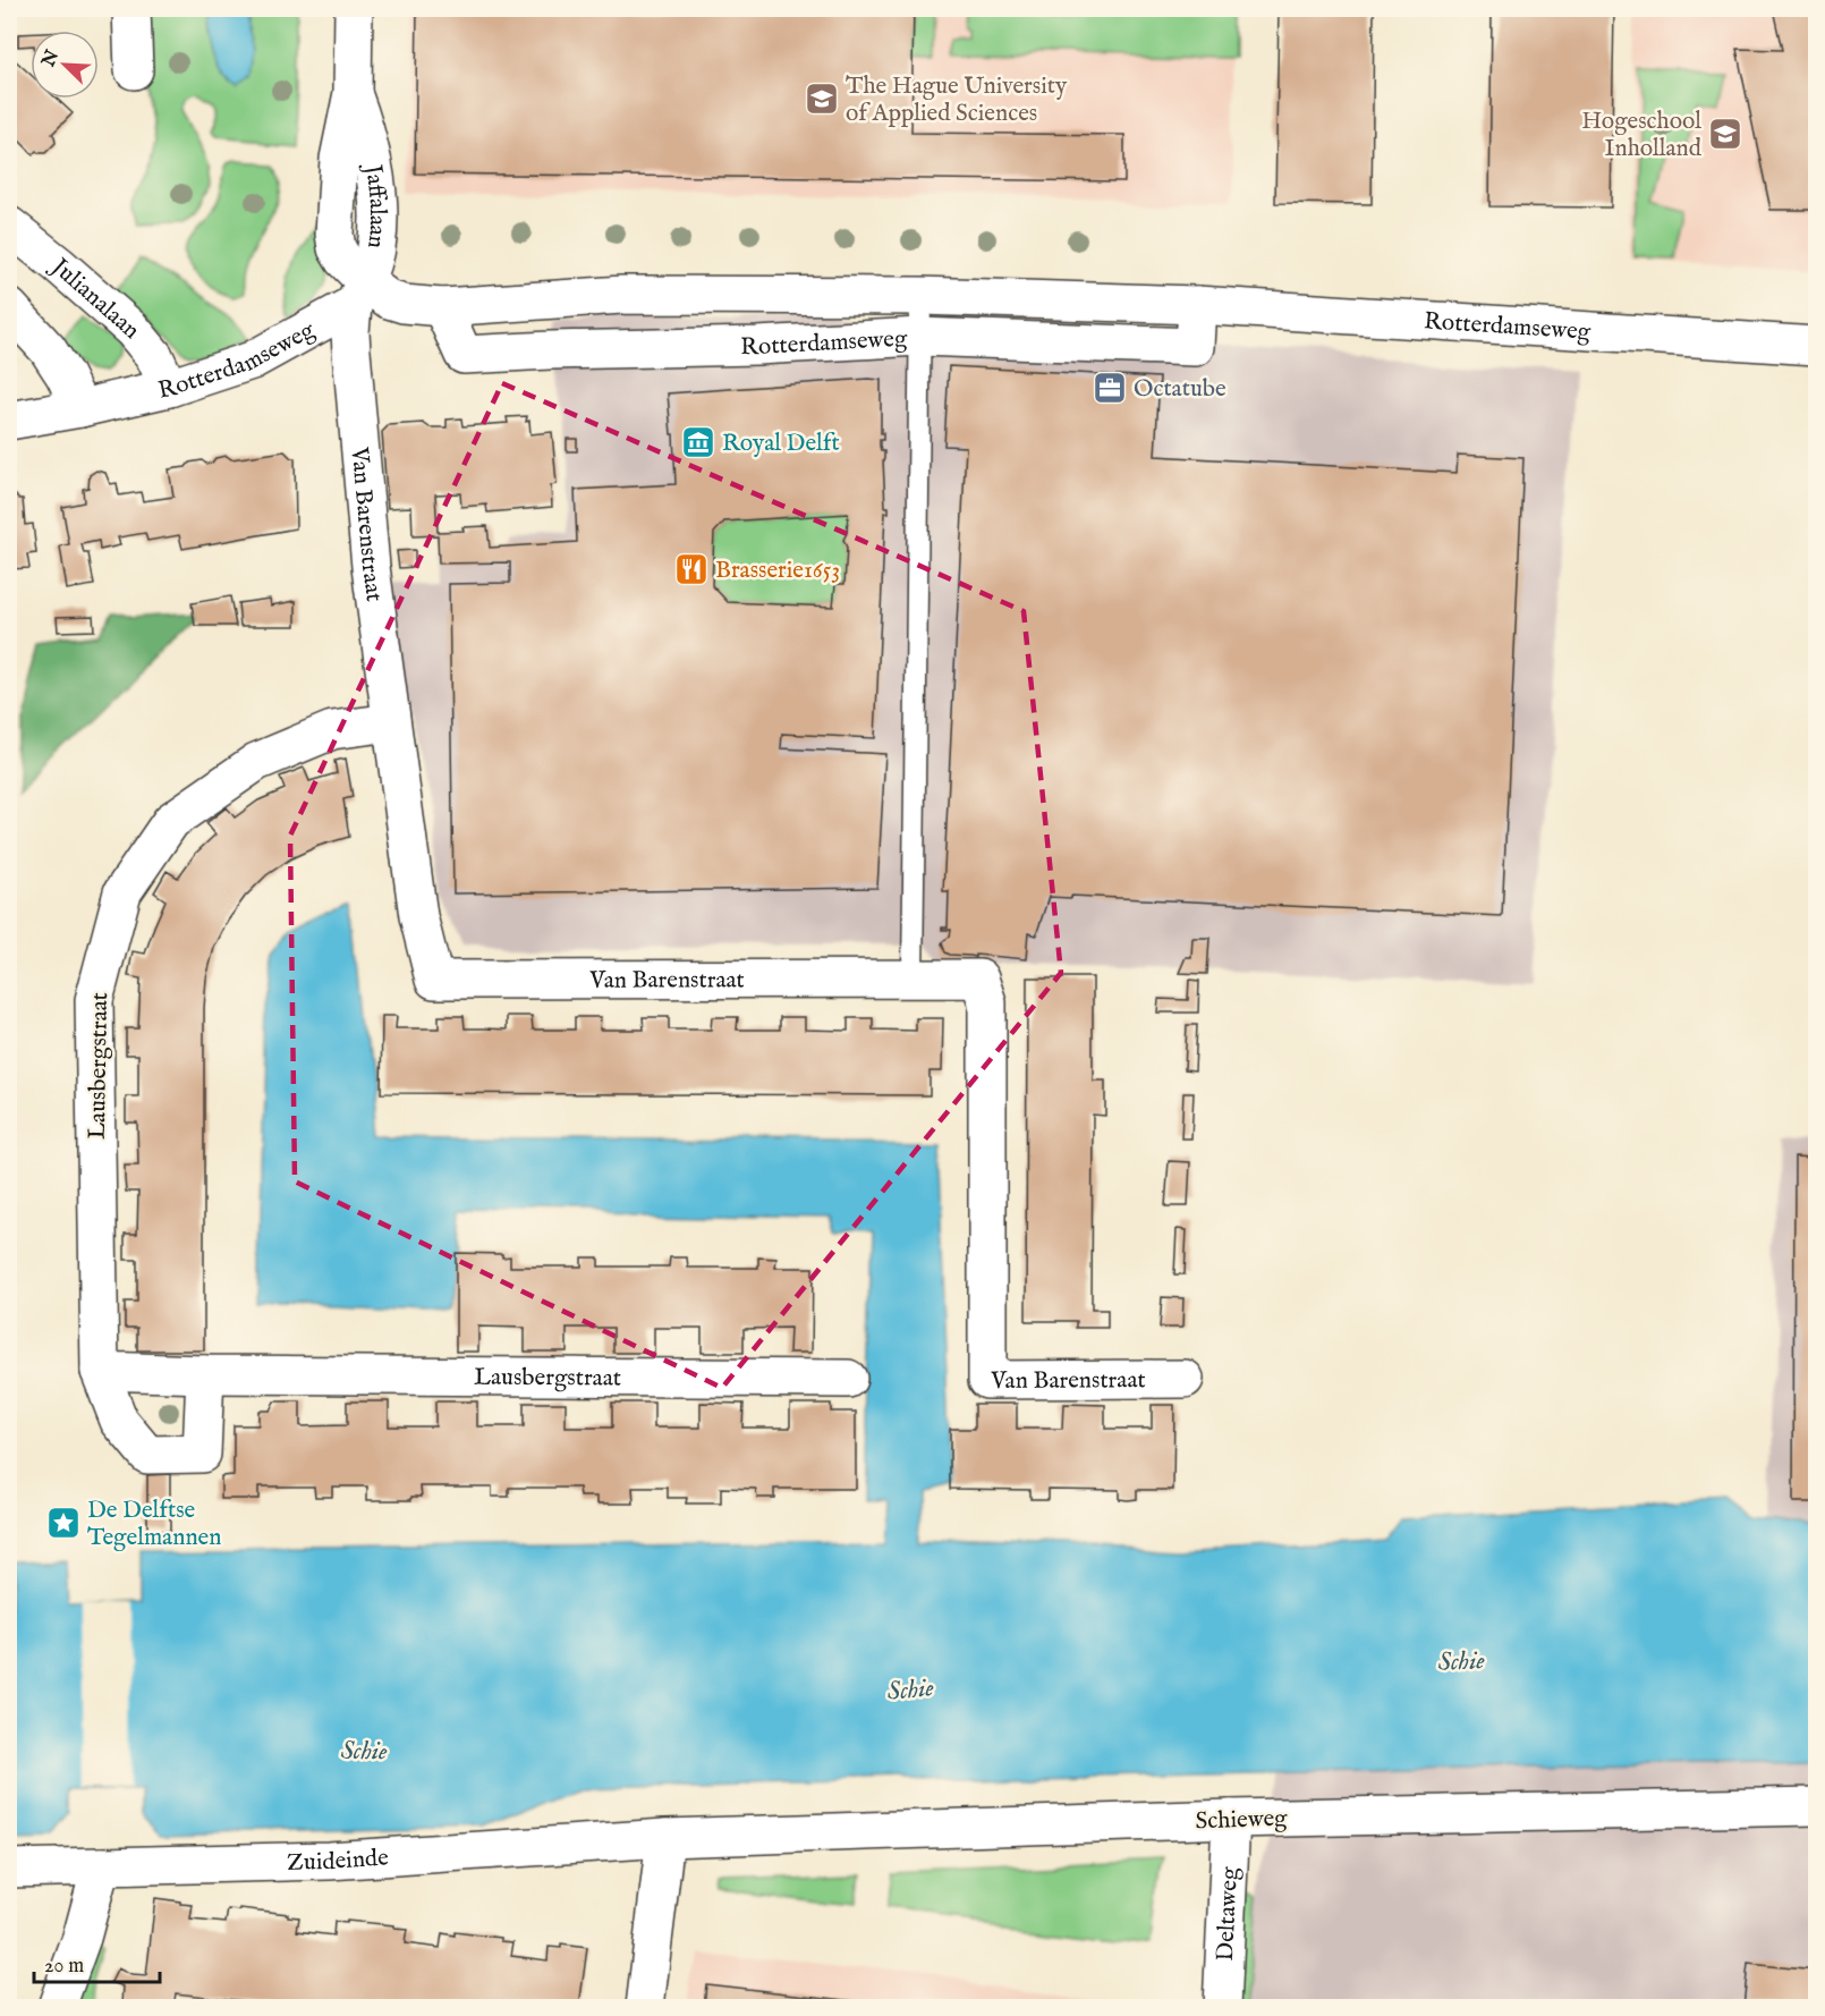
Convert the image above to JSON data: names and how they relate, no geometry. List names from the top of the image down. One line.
{"streets":{"street":["Jaffalaan","Julianalaan","Rotterdamseweg","Van Barenstraat","Lausbergstraat","Schieweg","Zuideinde","Deltaweg"]},"crossings":[["Jaffalaan","Rotterdamseweg"],["Jaffalaan","Van Barenstraat"],["Julianalaan","Rotterdamseweg"],["Rotterdamseweg","Van Barenstraat"],["Van Barenstraat","Lausbergstraat"],["Schieweg","Zuideinde"],["Schieweg","Deltaweg"]],"water":["Schie"],"places":{"school or university":["The Hague University of Applied Sciences","Hogeschool Inholland"],"office":["Octatube"],"museum":["Royal Delft"],"restaurant":["Brasserie1653"],"place":["De Delftse Tegelmannen"]},"scale_bar":"20 m","north":"top left"}
